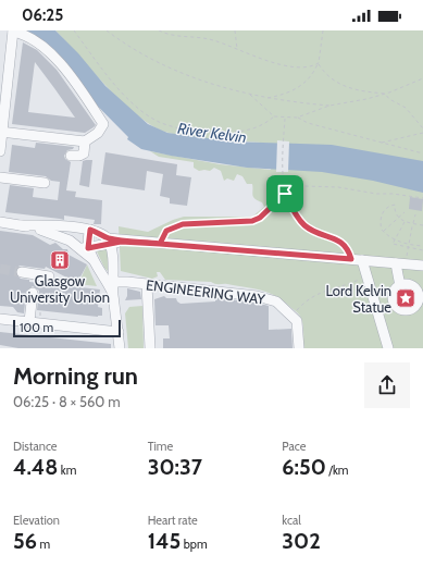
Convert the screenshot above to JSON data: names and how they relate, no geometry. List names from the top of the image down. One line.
{"streets":{"street":["ENGINEERING WAY"]},"water":["River Kelvin"],"places":{"building":["Glasgow University Union"],"place":["Lord Kelvin Statue"]},"scale_bar":"100 m","page":{"status":"06:25","scale":"100 m","heading":["Morning run","06:25 · 8 × 560 m"],"stats":[["Distance","4.48 km"],["Time","30:37"],["Pace","6:50 /km"],["Elevation","56 m"],["Heart rate","145 bpm"],["kcal","302"]]}}
